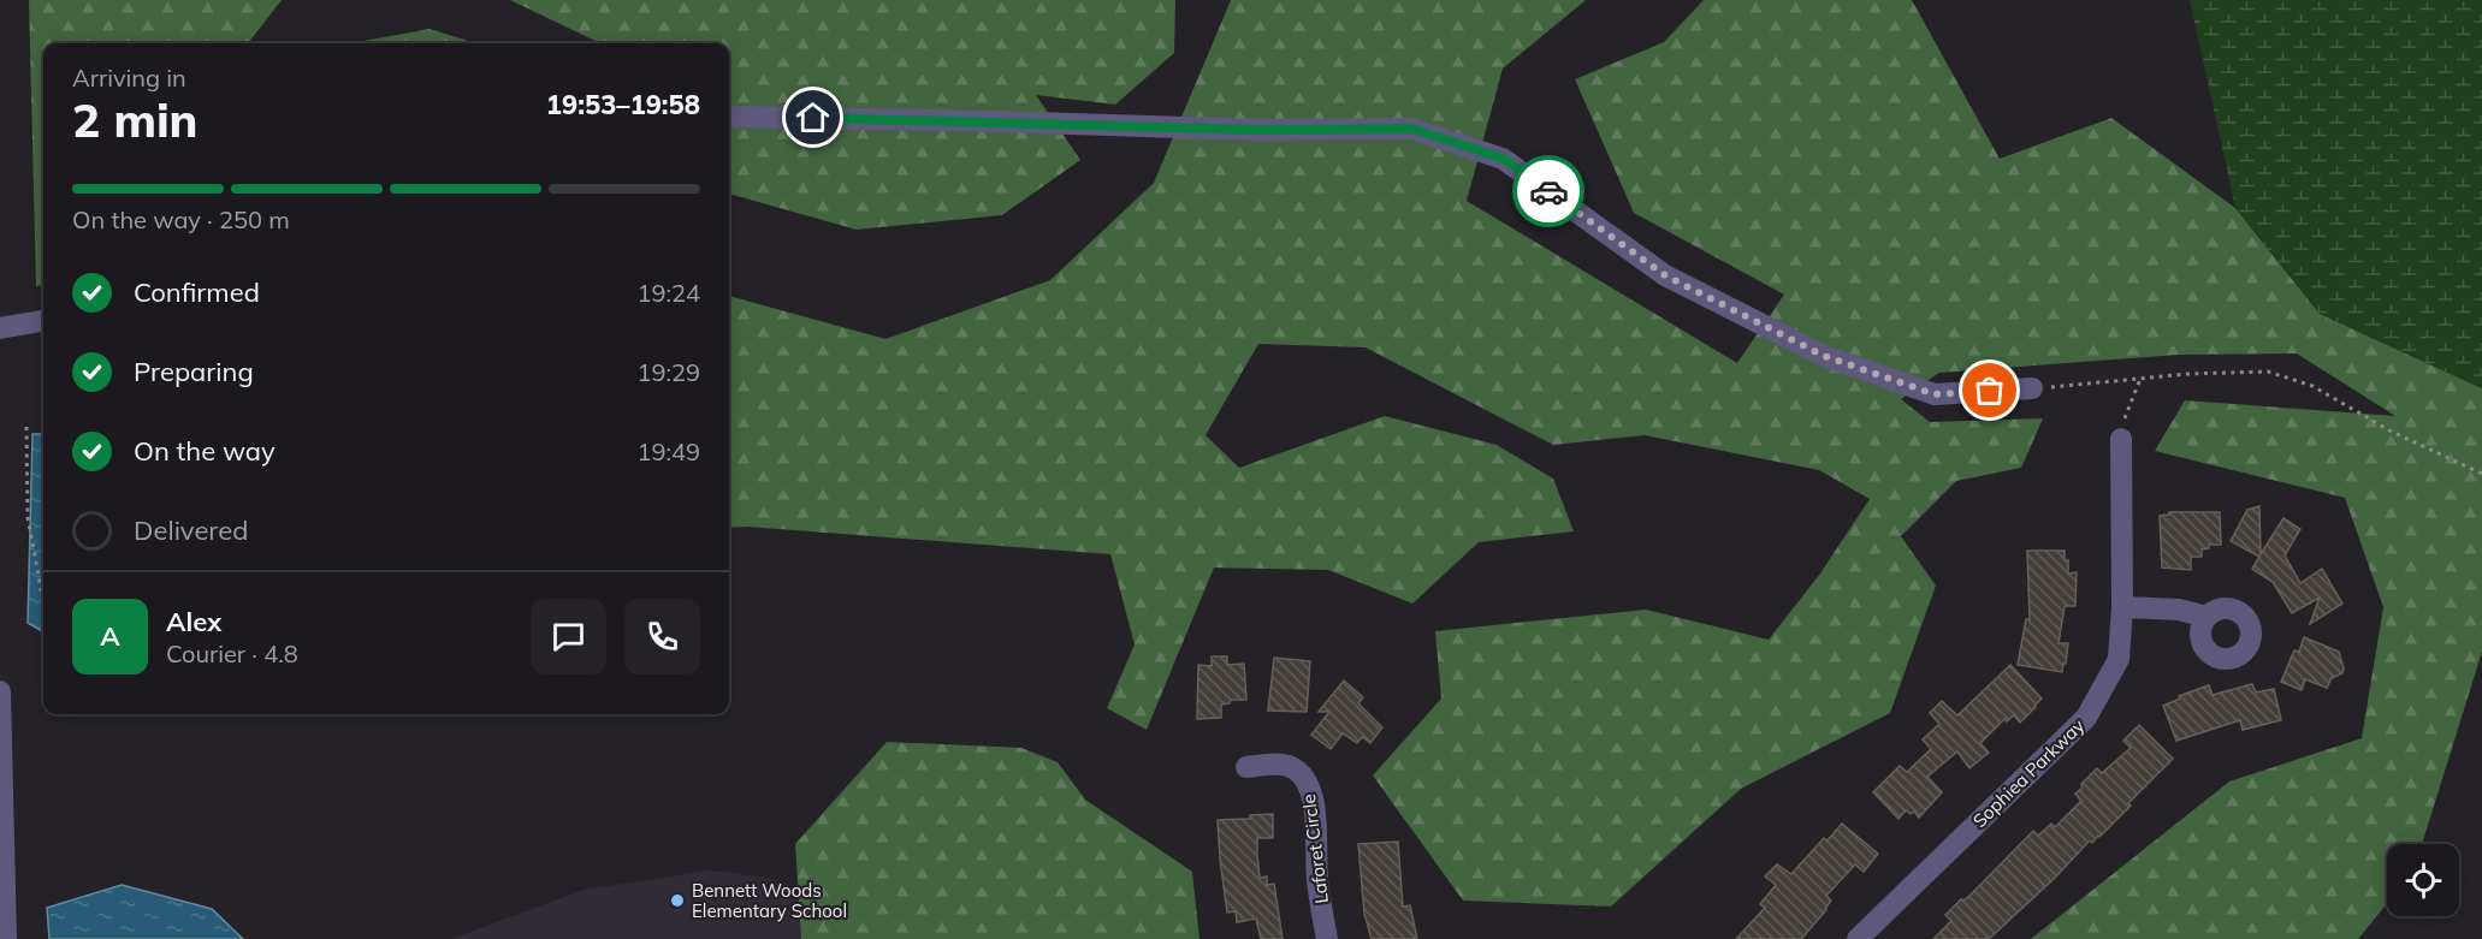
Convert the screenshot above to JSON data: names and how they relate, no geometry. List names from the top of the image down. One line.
{"streets":{"street":["Sophiea Parkway","Laforet Circle"]},"places":["Bennett Woods Elementary School"],"page":{"heading":["2 min","Arriving in","19:53–19:58"],"panel":["Alex","Courier · 4.8"],"bar":"On the way · 250 m","list":[["Confirmed","19:24"],["Preparing","19:29"],["On the way","19:49"],"Delivered"],"round":"A"}}
